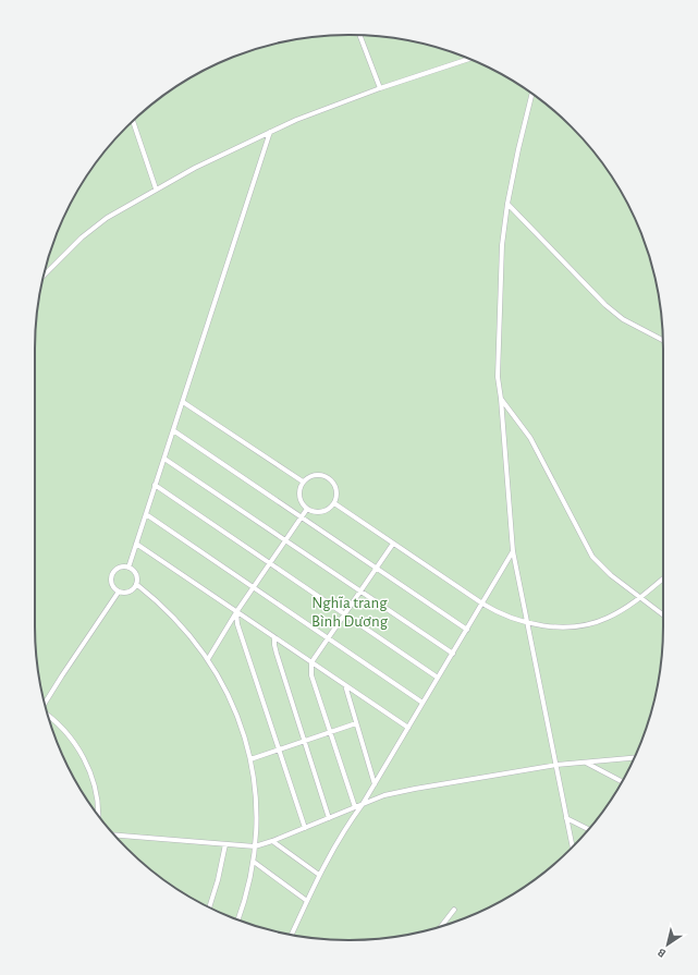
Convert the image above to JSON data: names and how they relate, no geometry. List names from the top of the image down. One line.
{"parks":["Nghĩa trang Bình Dương"],"north":"bottom left"}
